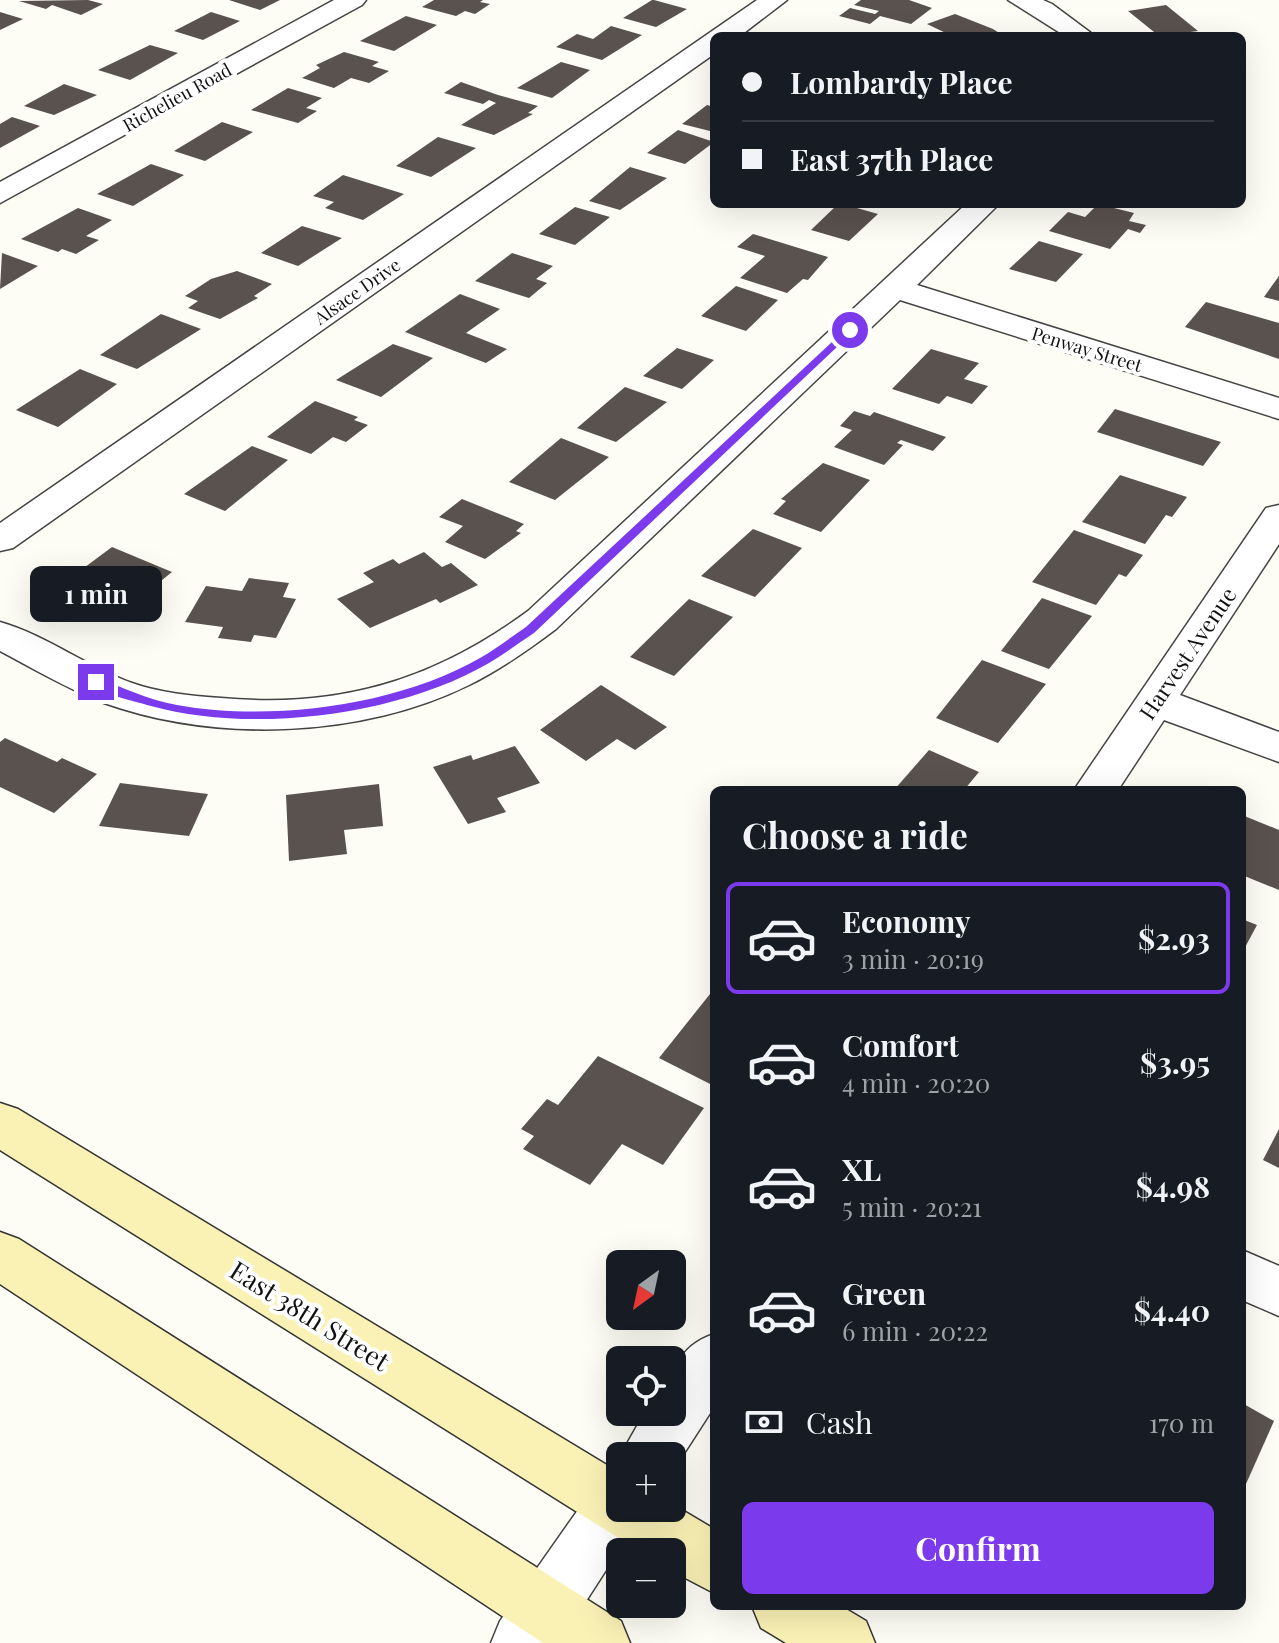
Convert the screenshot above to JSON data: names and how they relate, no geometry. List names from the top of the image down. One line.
{"streets":{"main road":["East 38th Street"],"street":["Richelieu Road","Alsace Drive","Penway Street","Harvest Avenue"]},"north":"bottom left","page":{"banner":["Lombardy Place","East 37th Place"],"bubble":"1 min","heading":"Choose a ride","list":[{"name":"Economy","note":"3 min · 20:19","value":"$2.93"},{"name":"Comfort","note":"4 min · 20:20","value":"$3.95"},{"name":"XL","note":"5 min · 20:21","value":"$4.98"},{"name":"Green","note":"6 min · 20:22","value":"$4.40"}],"map_buttons":["+","−"],"pay":["Cash","170 m"],"buttons":"Confirm"}}
